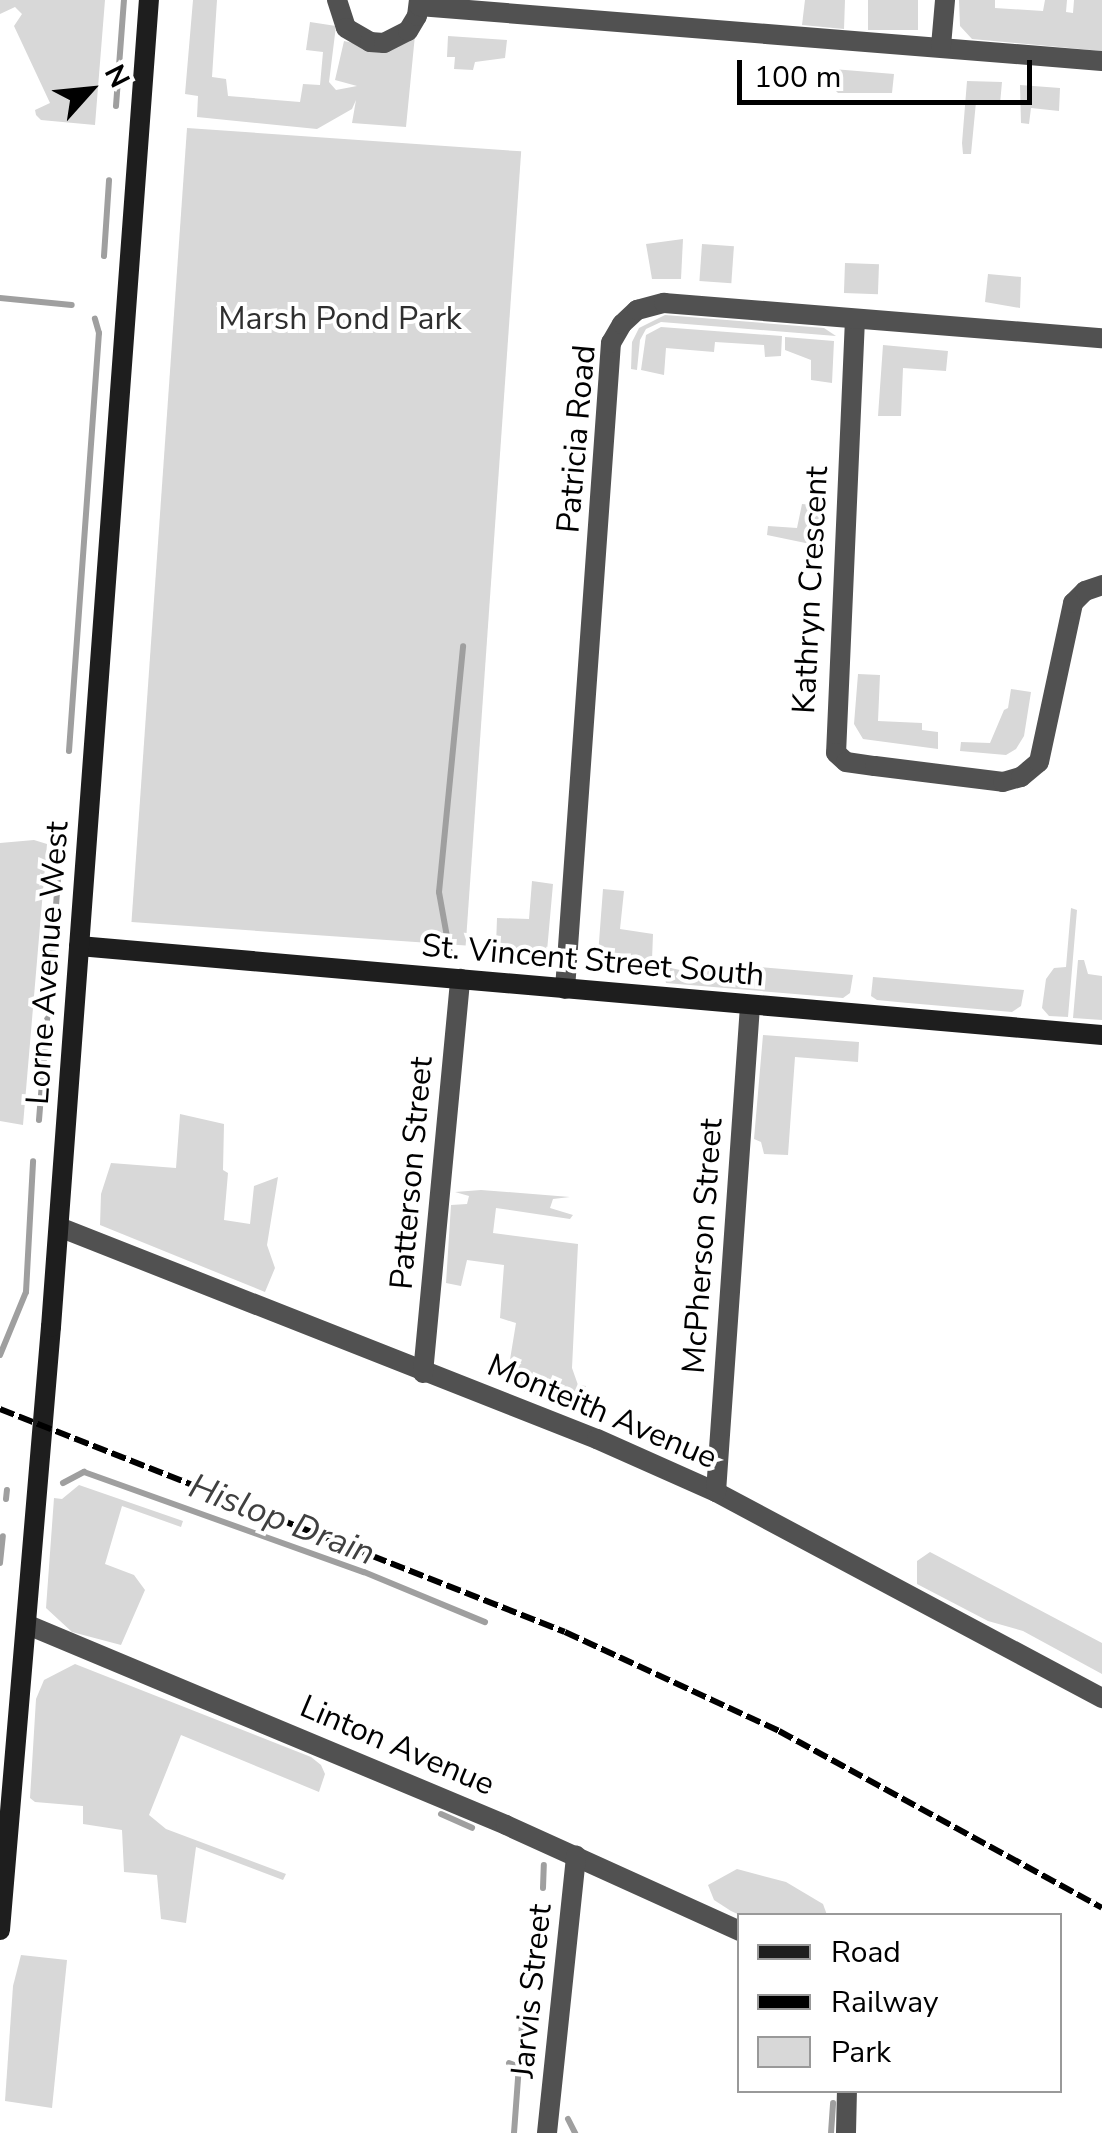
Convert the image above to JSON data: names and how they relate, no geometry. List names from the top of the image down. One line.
{"streets":{"main road":["St. Vincent Street South","Lorne Avenue West"],"street":["Patricia Road","Kathryn Crescent","Patterson Street","McPherson Street","Monteith Avenue","Linton Avenue","Jarvis Street"]},"crossings":[["Patricia Road","Kathryn Crescent"],["Patricia Road","St. Vincent Street South"],["St. Vincent Street South","Lorne Avenue West"],["St. Vincent Street South","Patterson Street"],["St. Vincent Street South","McPherson Street"],["Lorne Avenue West","Monteith Avenue"],["Lorne Avenue West","Linton Avenue"],["Patterson Street","Monteith Avenue"],["McPherson Street","Monteith Avenue"],["Linton Avenue","Jarvis Street"]],"water":["Hislop Drain"],"parks":["Marsh Pond Park"],"legend":["Road","Railway","Park"],"scale_bar":"100 m","north":"top right"}
